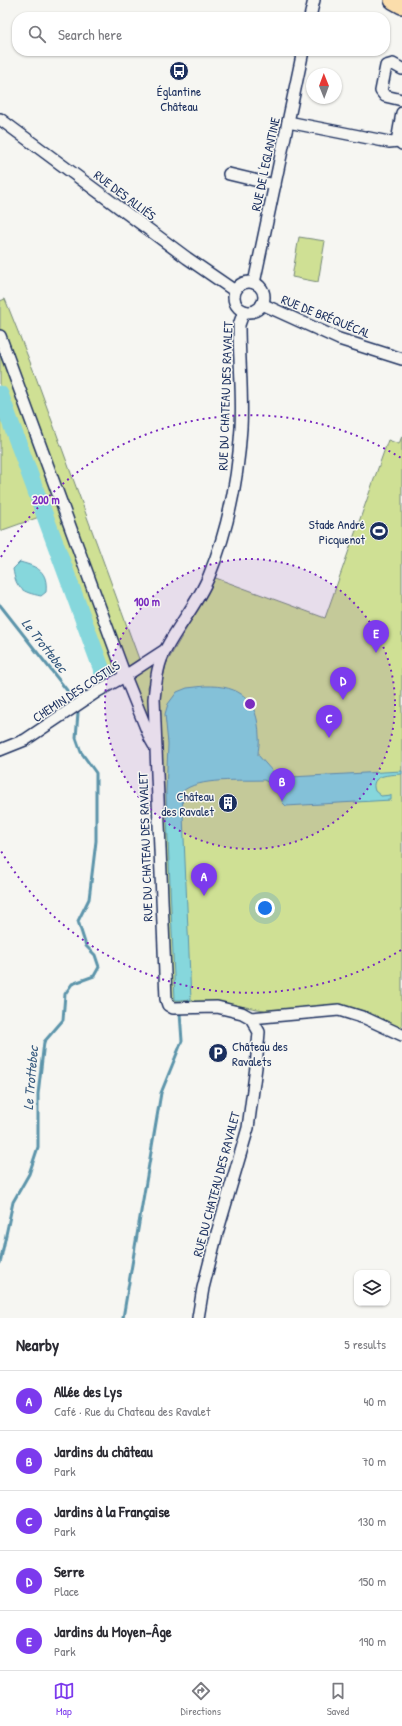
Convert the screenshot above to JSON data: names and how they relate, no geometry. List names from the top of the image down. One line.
{"streets":{"street":["RUE DE L'EGLANTINE","RUE DES ALLIÉS","RUE DE BRÉQUÉCAL","RUE DU CHATEAU DES RAVALET","CHEMIN DES COSTILS"]},"crossings":[["RUE DE L'EGLANTINE","RUE DES ALLIÉS"],["RUE DE L'EGLANTINE","RUE DE BRÉQUÉCAL"],["RUE DE L'EGLANTINE","RUE DU CHATEAU DES RAVALET"],["RUE DES ALLIÉS","RUE DE BRÉQUÉCAL"],["RUE DES ALLIÉS","RUE DU CHATEAU DES RAVALET"],["RUE DE BRÉQUÉCAL","RUE DU CHATEAU DES RAVALET"],["RUE DU CHATEAU DES RAVALET","CHEMIN DES COSTILS"]],"water":["Le Trottebec"],"places":{"bus stop":["Églantine Château"],"sports":["Stade André Picquenot"],"building":["Château des Ravalet"],"parking":["Château des Ravalets"]},"north":"top","page":{"search":"Search here","pins":["E","D","C","B","A"],"heading":["Nearby","5 results"],"list":[{"mark":"A","name":"Allée des Lys","note":"Café · Rue du Chateau des Ravalet","value":"40 m"},{"mark":"B","name":"Jardins du château","note":"Park","value":"70 m"},{"mark":"C","name":"Jardins à la Française","note":"Park","value":"130 m"},{"mark":"D","name":"Serre","note":"Place","value":"150 m"},{"mark":"E","name":"Jardins du Moyen-Âge","note":"Park","value":"190 m"}],"nav":["Map","Directions","Saved"]},"rings":["200 m","100 m"]}
